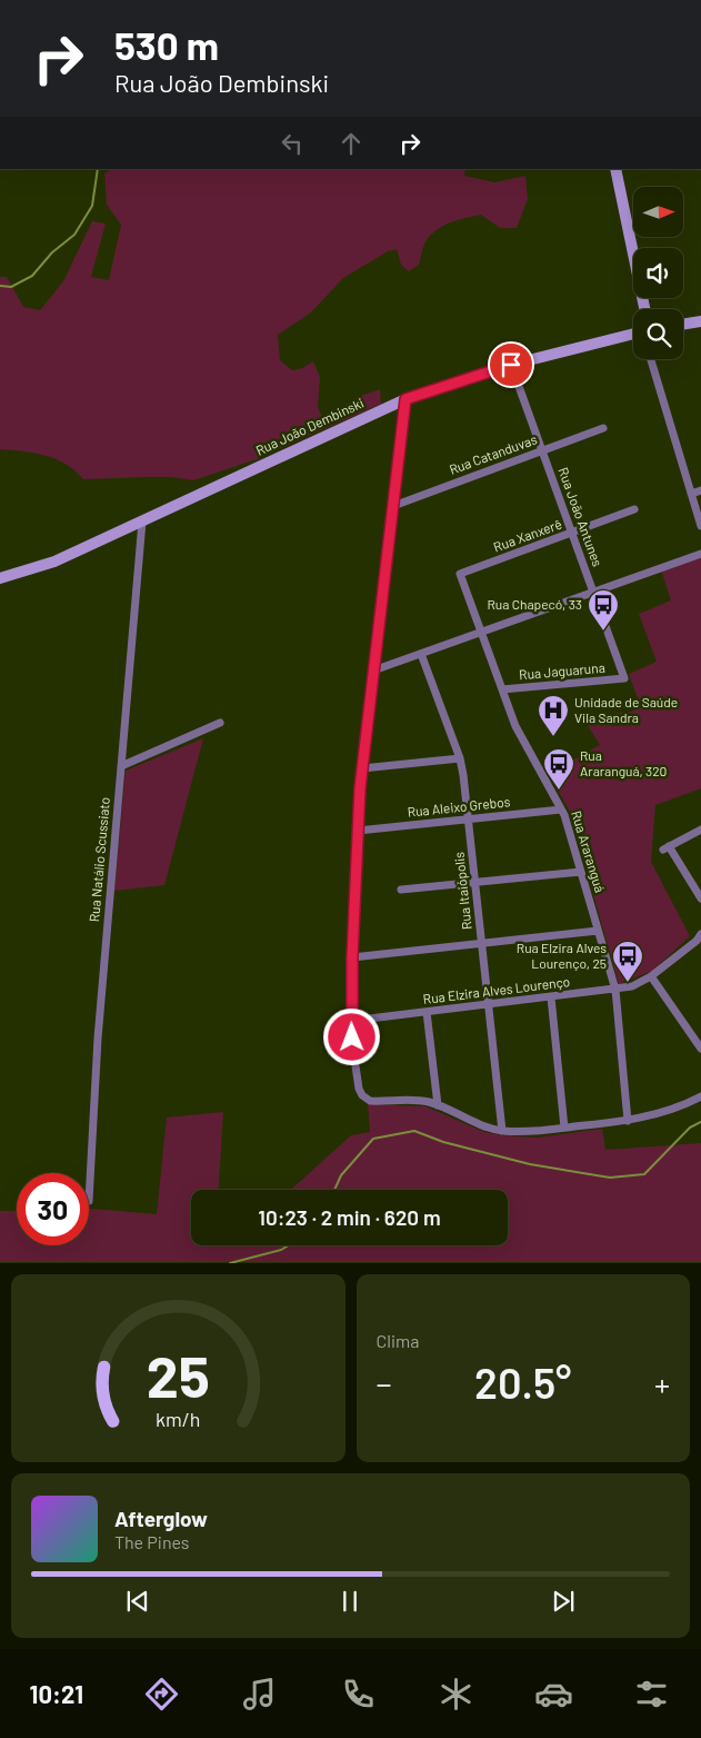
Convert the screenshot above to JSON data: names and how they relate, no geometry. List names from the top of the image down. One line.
{"streets":{"main road":["Rua João Dembinski"],"street":["Rua Catanduvas","Rua João Antunes","Rua Xanxerê","Rua Jaguaruna","Rua Aleixo Grebos","Rua Araranguá","Rua Natálio Scussiato","Rua Itaiópolis","Rua Elzira Alves Lourenço"]},"crossings":[["Rua João Dembinski","Rua João Antunes"],["Rua João Dembinski","Rua Natálio Scussiato"],["Rua Catanduvas","Rua João Antunes"],["Rua João Antunes","Rua Xanxerê"],["Rua João Antunes","Rua Jaguaruna"],["Rua Xanxerê","Rua Araranguá"],["Rua Jaguaruna","Rua Araranguá"],["Rua Aleixo Grebos","Rua Araranguá"],["Rua Aleixo Grebos","Rua Itaiópolis"],["Rua Araranguá","Rua Elzira Alves Lourenço"],["Rua Itaiópolis","Rua Elzira Alves Lourenço"]],"places":{"bus stop":["Rua Chapecó, 33","Rua Araranguá, 320","Rua Elzira Alves Lourenço, 25"],"hospital":["Unidade de Saúde Vila Sandra"]},"north":"right","page":{"turn":["530 m","Rua João Dembinski"],"limit":"30","trip":"10:23 · 2 min · 620 m","tile":"Clima","heat":["−","20.5°","+"],"song":["Afterglow","The Pines"],"tabs":"10:21","gauge":["25","km/h"]}}
